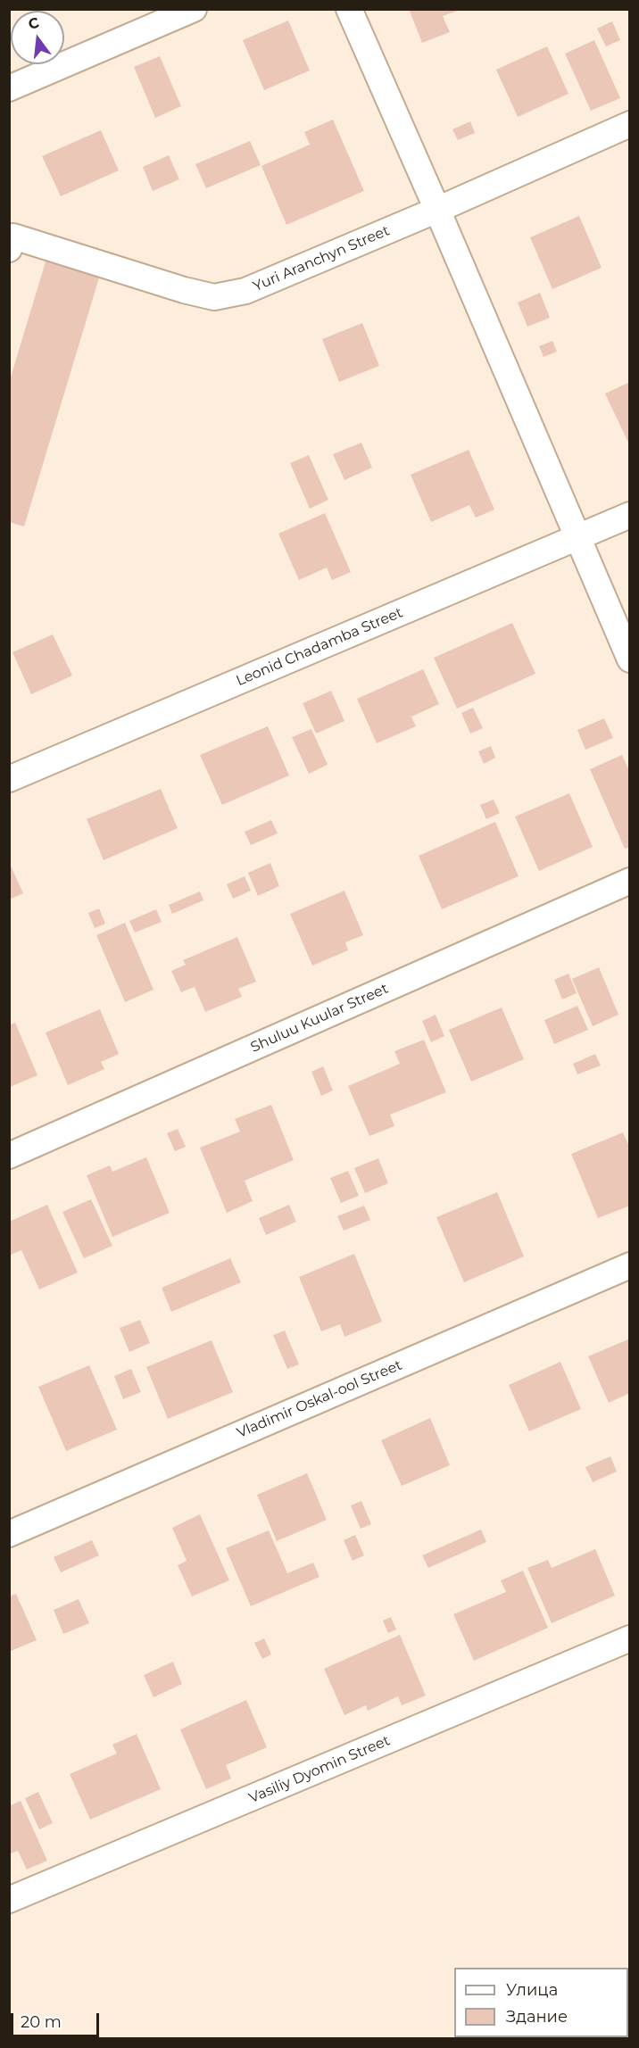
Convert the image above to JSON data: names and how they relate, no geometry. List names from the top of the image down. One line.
{"streets":{"street":["Yuri Aranchyn Street","Leonid Chadamba Street","Shuluu Kuular Street","Vladimir Oskal-ool Street","Vasiliy Dyomin Street"]},"legend":["Улица","Здание"],"scale_bar":"20 m","north":"top"}
